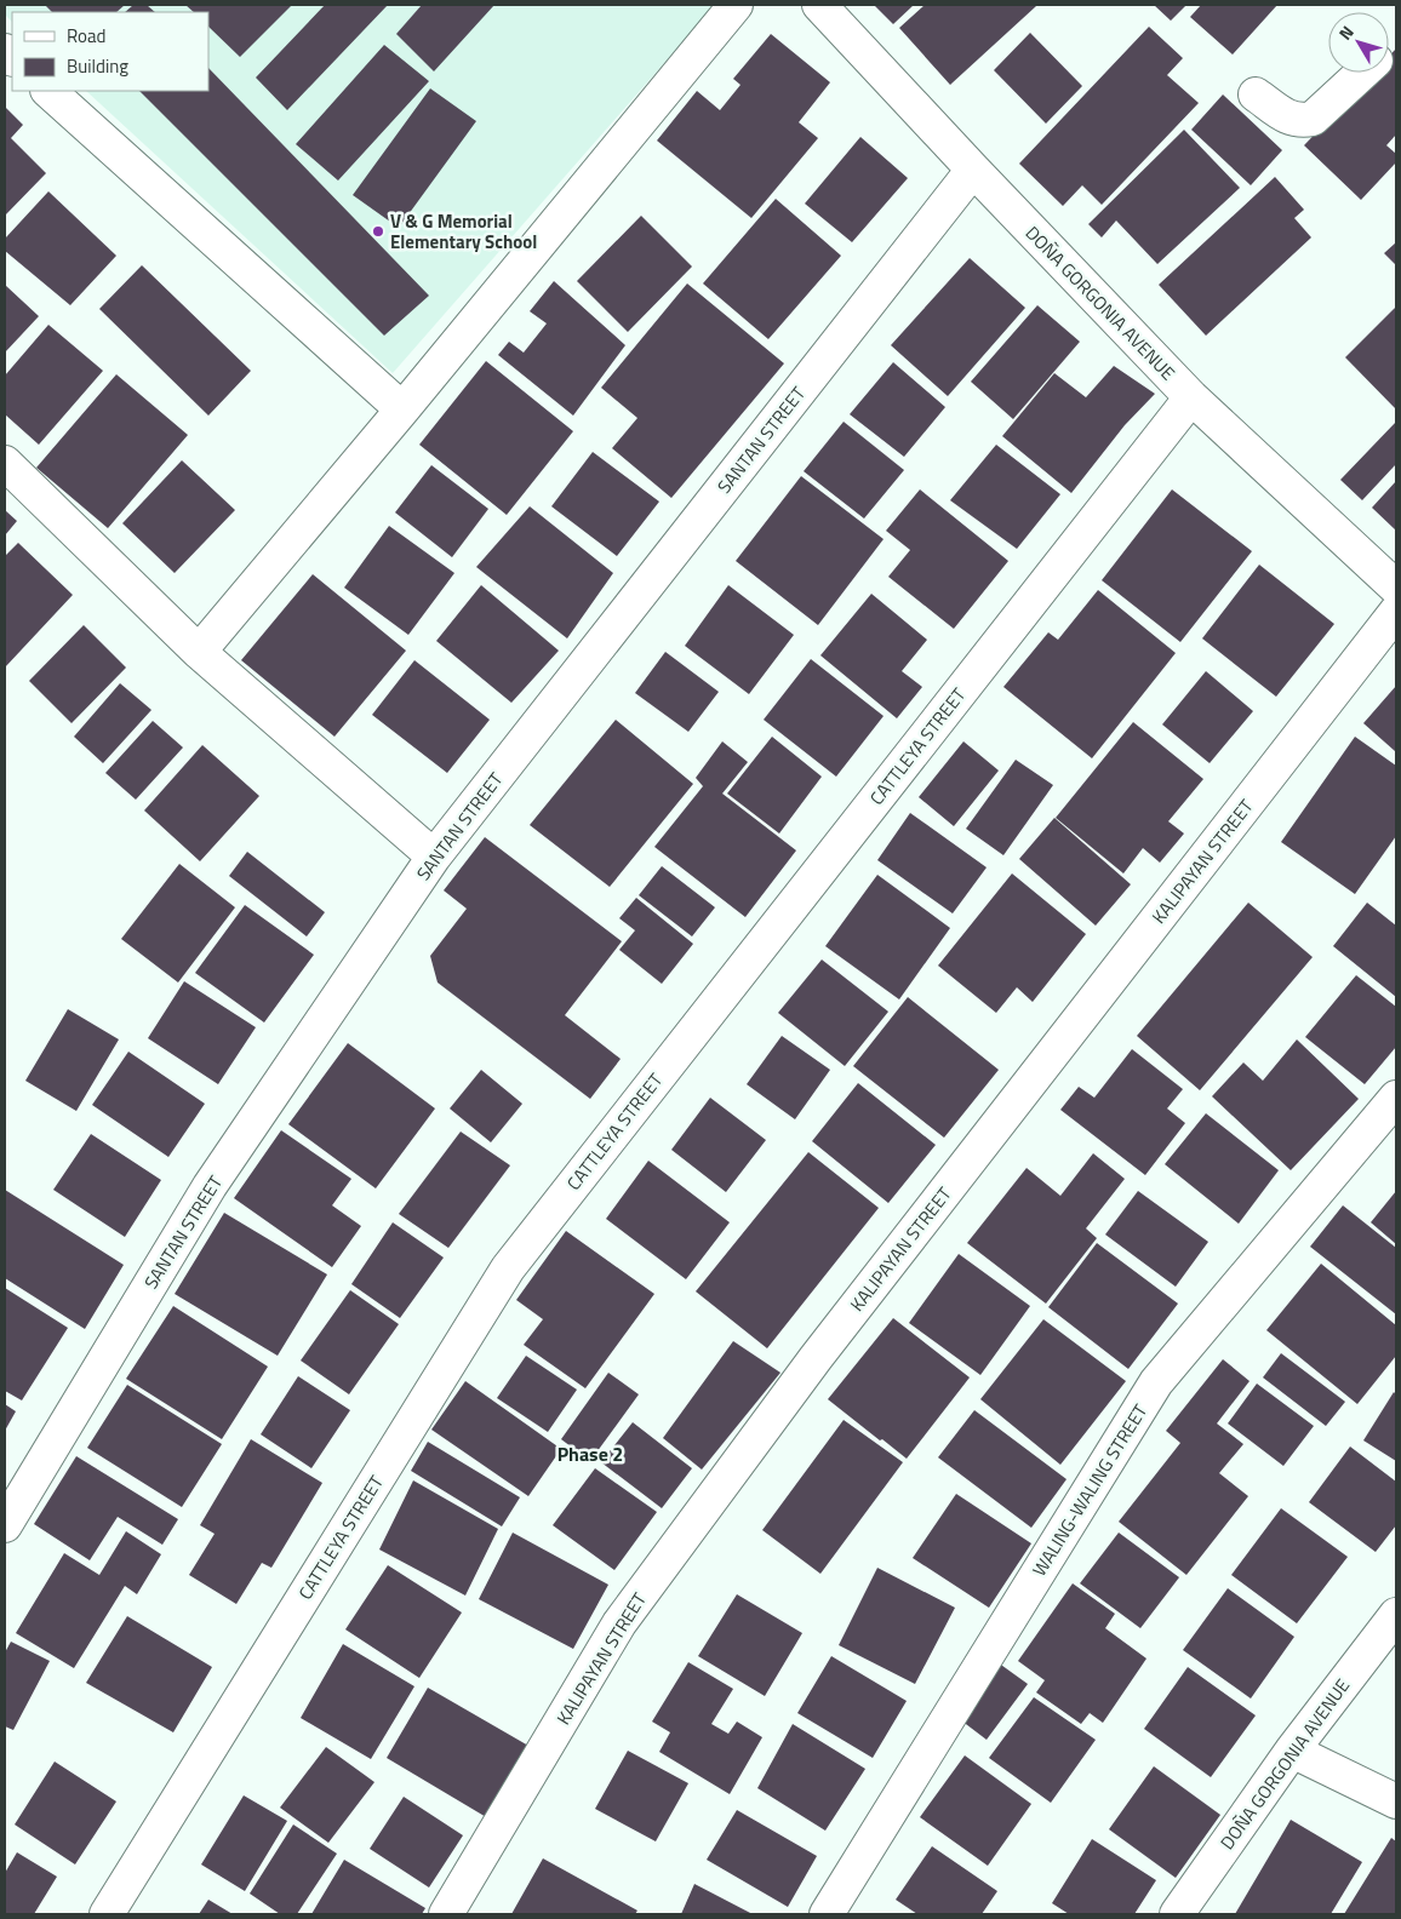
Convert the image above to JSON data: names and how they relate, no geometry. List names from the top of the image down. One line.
{"streets":{"street":["DOÑA GORGONIA AVENUE","SANTAN STREET","CATTLEYA STREET","KALIPAYAN STREET","WALING-WALING STREET"]},"crossings":[["DOÑA GORGONIA AVENUE","SANTAN STREET"],["DOÑA GORGONIA AVENUE","CATTLEYA STREET"]],"districts":["Phase 2"],"places":["V & G Memorial Elementary School"],"legend":["Road","Building"],"north":"top left"}
